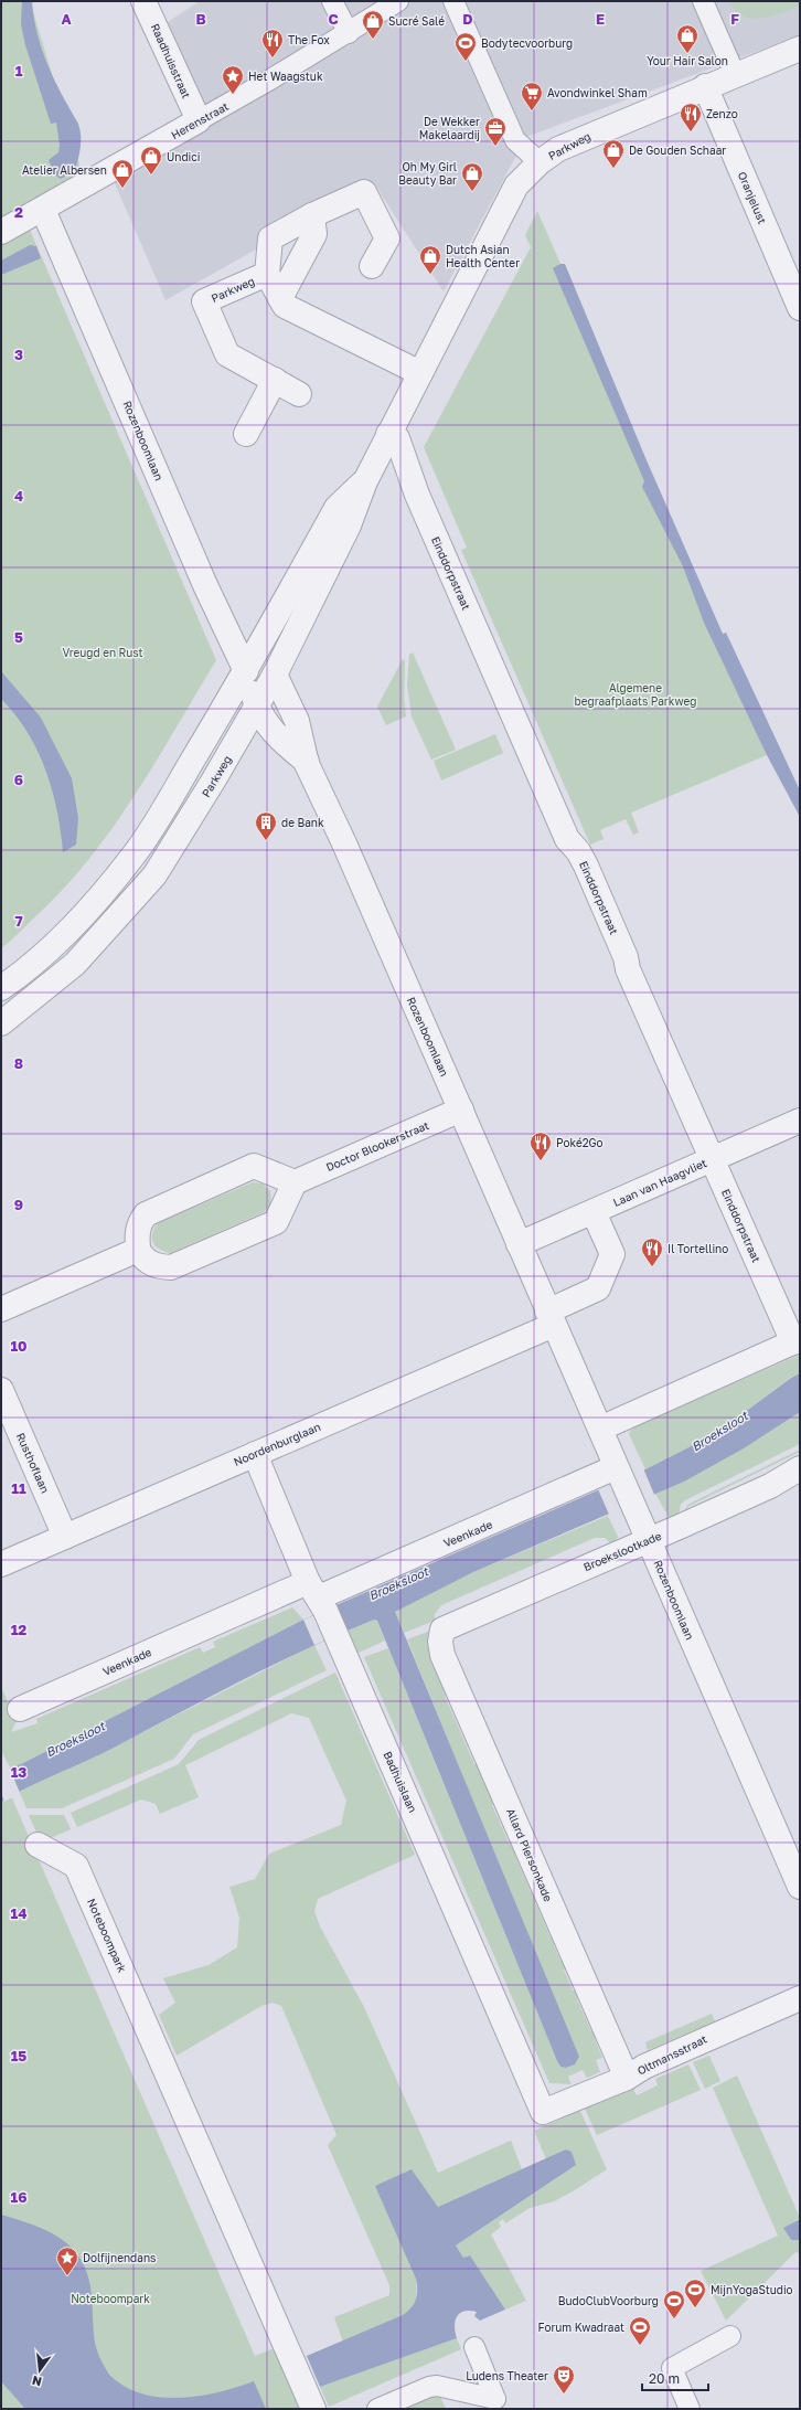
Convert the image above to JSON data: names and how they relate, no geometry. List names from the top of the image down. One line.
{"streets":{"street":["Raadhuisstraat","Herenstraat","Parkweg","Oranjelust","Rozenboomlaan","Einddorpstraat","Doctor Blookerstraat","Laan van Haagvliet","Noordenburglaan","Rusthoflaan","Veenkade","Broekslootkade","Badhuislaan","Allard Piersonkade","Noteboompark","Oltmansstraat"]},"crossings":[["Raadhuisstraat","Herenstraat"],["Herenstraat","Rozenboomlaan"],["Parkweg","Oranjelust"],["Parkweg","Rozenboomlaan"],["Parkweg","Einddorpstraat"],["Rozenboomlaan","Doctor Blookerstraat"],["Rozenboomlaan","Laan van Haagvliet"],["Rozenboomlaan","Noordenburglaan"],["Rozenboomlaan","Veenkade"],["Rozenboomlaan","Broekslootkade"],["Einddorpstraat","Laan van Haagvliet"],["Noordenburglaan","Rusthoflaan"],["Noordenburglaan","Badhuislaan"],["Veenkade","Badhuislaan"],["Broekslootkade","Allard Piersonkade"],["Badhuislaan","Oltmansstraat"],["Allard Piersonkade","Oltmansstraat"]],"water":["Broeksloot"],"parks":["Vreugd en Rust","Algemene begraafplaats Parkweg","Noteboompark"],"places":{"shop":["Sucré Salé","Your Hair Salon","De Gouden Schaar","Undici","Atelier Albersen","Oh My Girl Beauty Bar","Dutch Asian Health Center"],"restaurant":["The Fox","Zenzo","Poké2Go","Il Tortellino"],"sports":["Bodytecvoorburg","MijnYogaStudio","BudoClubVoorburg","Forum Kwadraat"],"place":["Het Waagstuk","Dolfijnendans"],"supermarket":["Avondwinkel Sham"],"office":["De Wekker Makelaardij"],"building":["de Bank"],"theatre":["Ludens Theater"]},"scale_bar":"20 m","north":"bottom","grid":{"columns":["A","B","C","D","E","F"],"rows":["1","2","3","4","5","6","7","8","9","10","11","12","13","14","15","16"]}}
